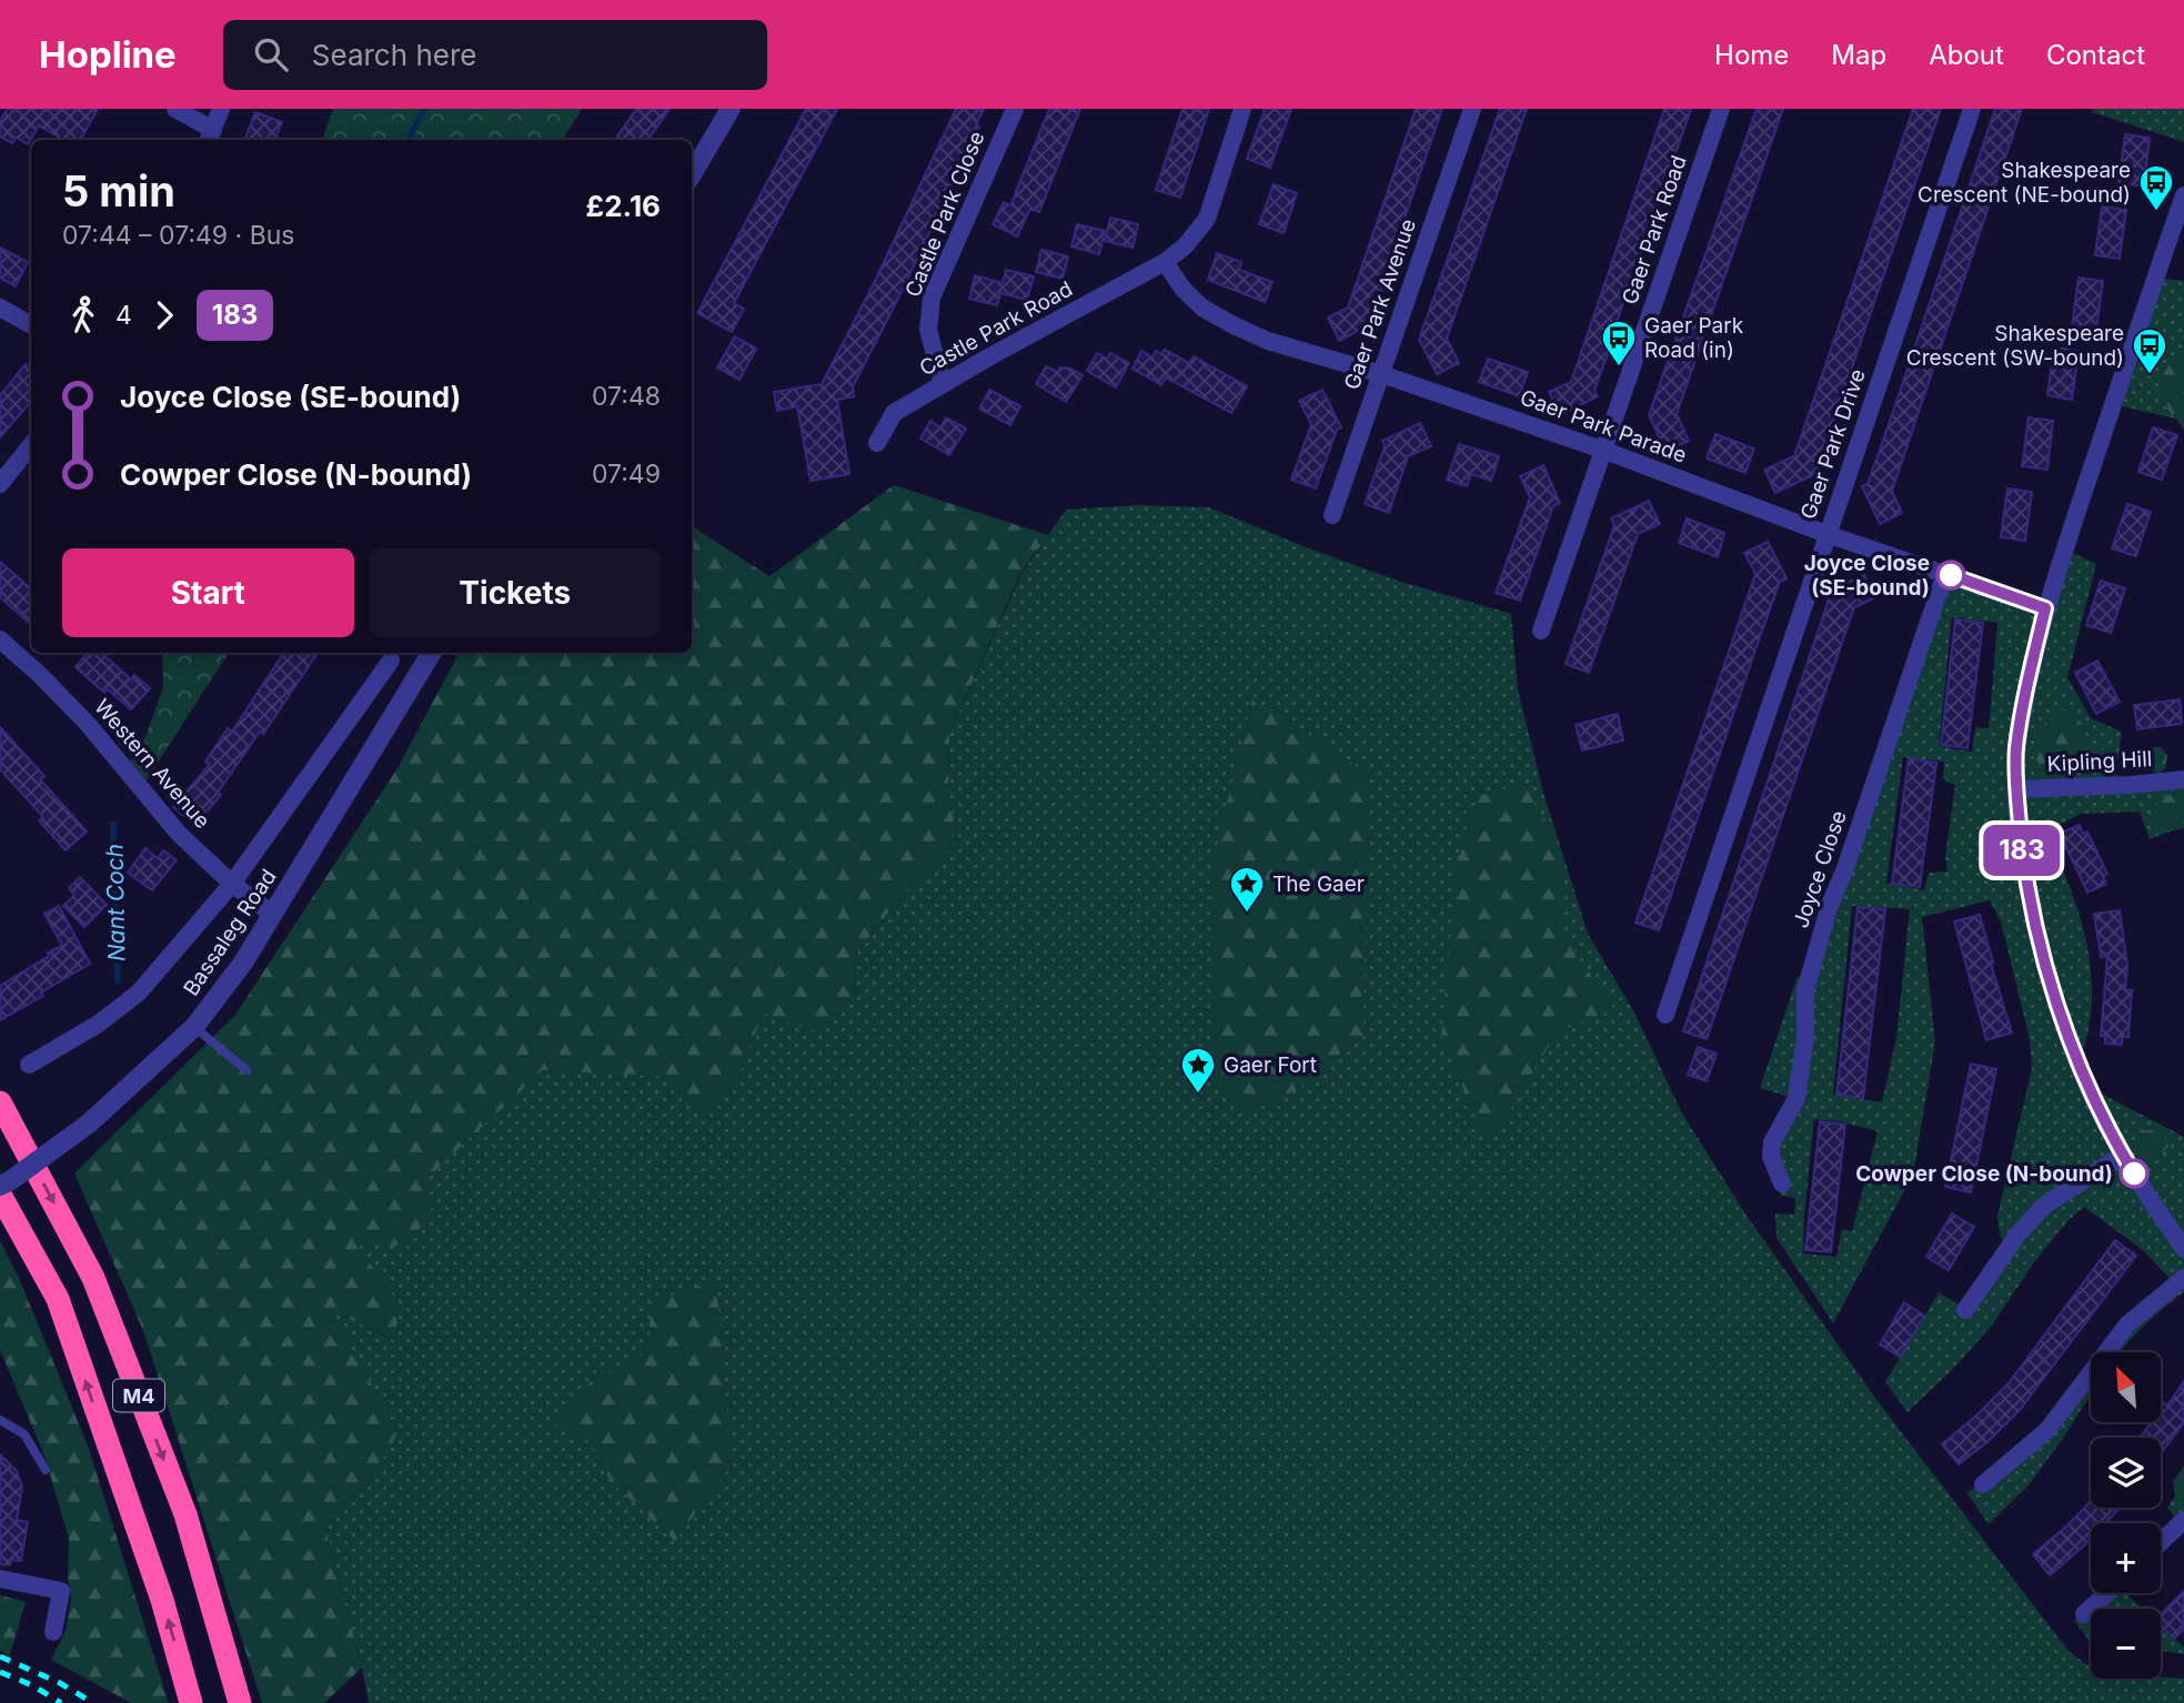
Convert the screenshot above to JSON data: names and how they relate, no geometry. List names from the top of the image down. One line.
{"streets":{"highway":["M4"],"street":["Castle Park Close","Gaer Park Road","Gaer Park Avenue","Castle Park Road","Gaer Park Parade","Gaer Park Drive","Kipling Hill","Western Avenue","Joyce Close","Bassaleg Road"]},"crossings":[["Castle Park Close","Castle Park Road"],["Gaer Park Road","Gaer Park Parade"],["Gaer Park Avenue","Gaer Park Parade"],["Castle Park Road","Gaer Park Parade"],["Gaer Park Parade","Gaer Park Drive"],["Gaer Park Parade","Joyce Close"],["Western Avenue","Bassaleg Road"]],"water":["Nant Coch"],"places":{"bus stop":["Shakespeare Crescent (NE-bound)","Gaer Park Road (in)","Shakespeare Crescent (SW-bound)"],"other":["Joyce Close (SE-bound)","Cowper Close (N-bound)"],"place":["The Gaer","Gaer Fort"]},"lines":["bus line 183"],"north":"top left","page":{"header":"Hopline","search":"Search here","nav":["Home","Map","About","Contact"],"on_map":"183","heading":["5 min","07:44 – 07:49 · Bus","£2.16"],"legs":["4","183"],"list":[{"name":"Joyce Close (SE-bound)","value":"07:48"},{"name":"Cowper Close (N-bound)","value":"07:49"}],"buttons":["Start","Tickets"],"map_buttons":["+","−"]}}
